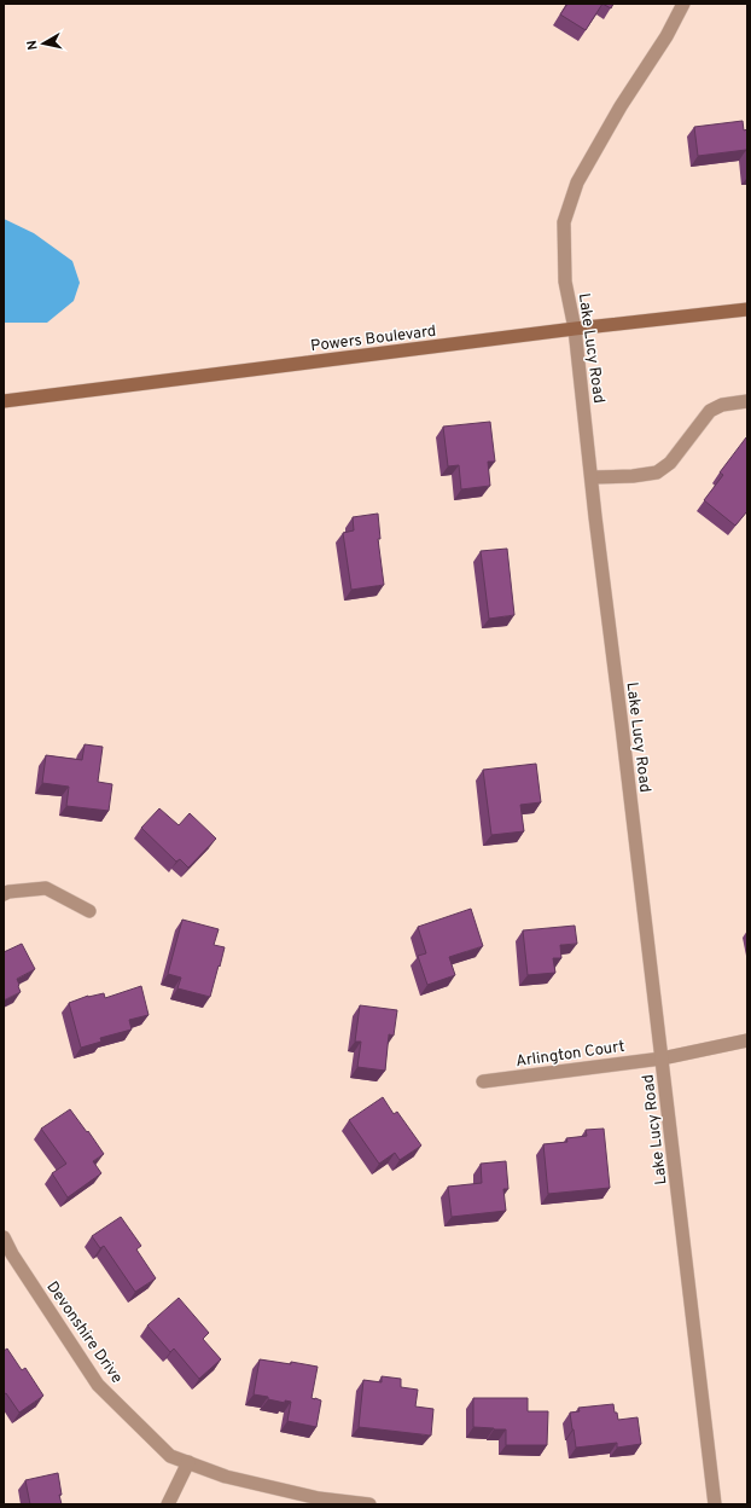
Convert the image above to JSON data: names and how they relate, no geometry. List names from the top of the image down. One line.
{"streets":{"main road":["Powers Boulevard"],"street":["Lake Lucy Road","Arlington Court","Devonshire Drive"]},"crossings":[["Powers Boulevard","Lake Lucy Road"],["Lake Lucy Road","Arlington Court"]],"north":"left"}
